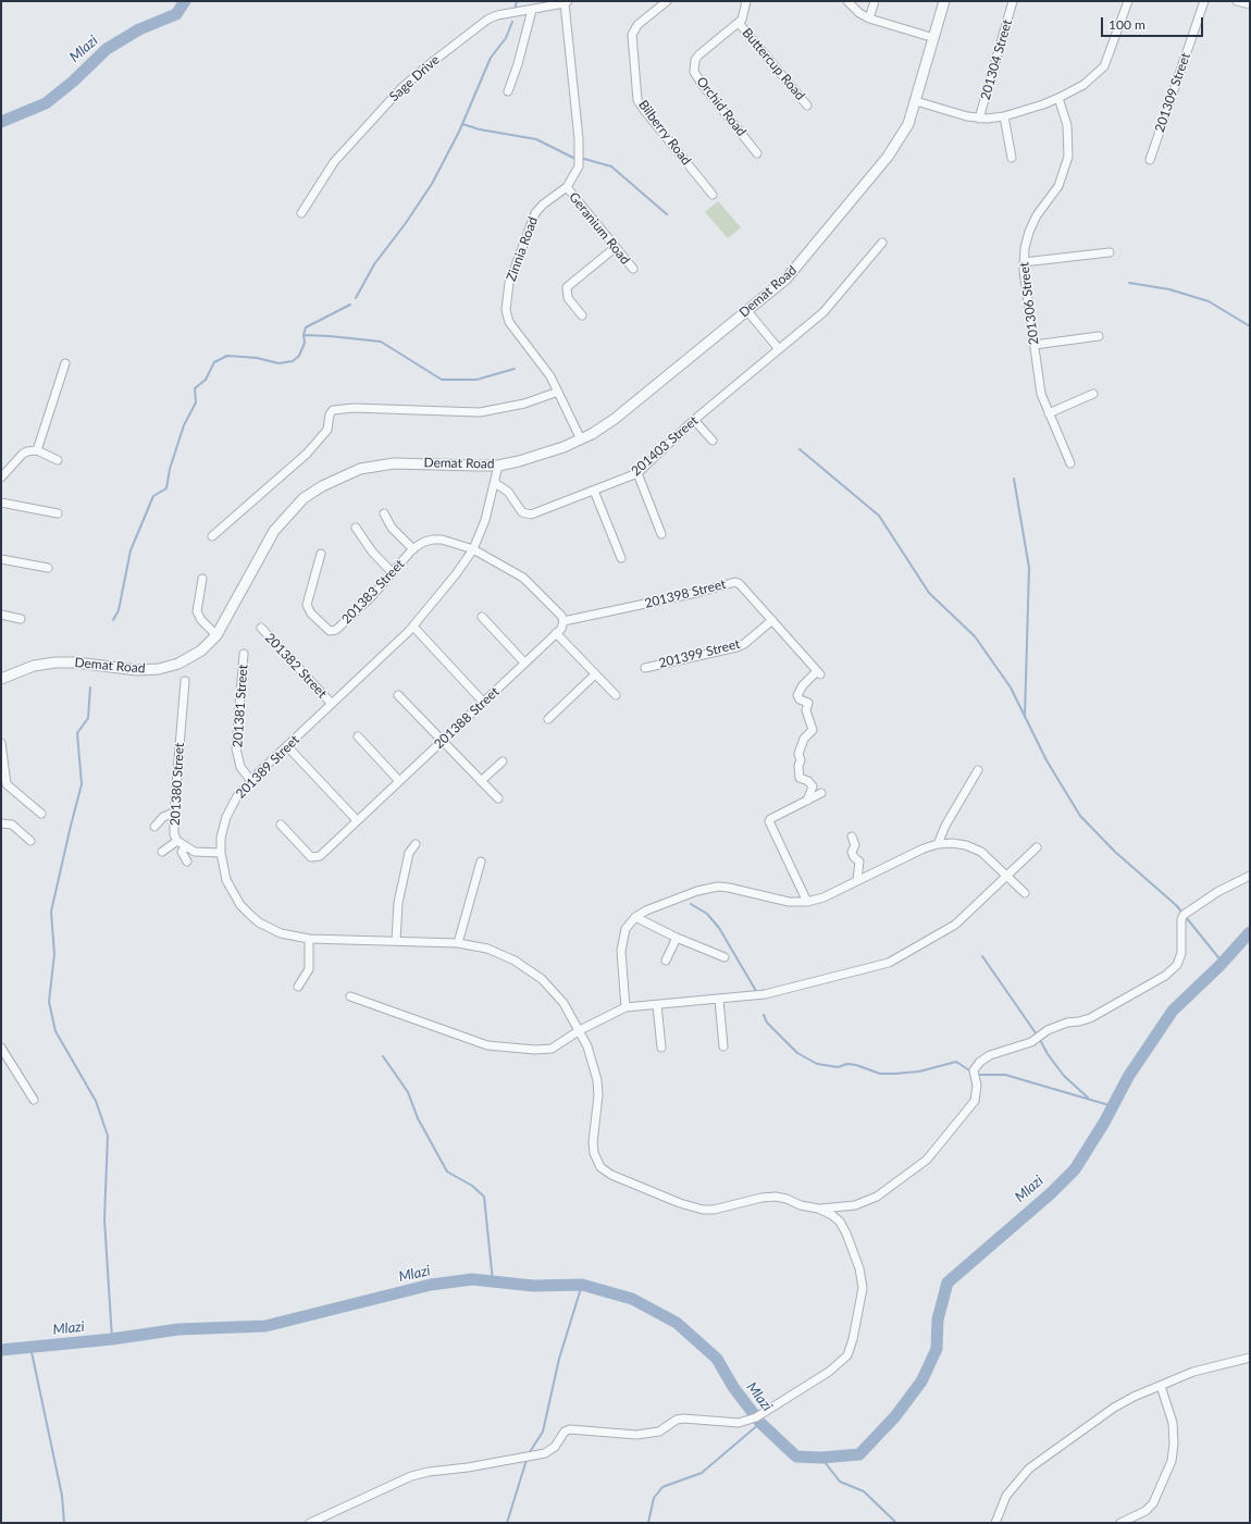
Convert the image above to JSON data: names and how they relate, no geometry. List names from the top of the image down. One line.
{"streets":{"street":["201304 Street","Buttercup Road","Sage Drive","201309 Street","Orchid Road","Bilberry Road","Geranium Road","Zinnia Road","Demat Road","201306 Street","201403 Street","201383 Street","201398 Street","201399 Street","201382 Street","201381 Street","201388 Street","201389 Street","201380 Street"]},"crossings":[["Buttercup Road","Orchid Road"],["Sage Drive","Zinnia Road"],["Geranium Road","Zinnia Road"],["Zinnia Road","Demat Road"],["Demat Road","201389 Street"],["201403 Street","201389 Street"],["201383 Street","201389 Street"],["201398 Street","201399 Street"],["201398 Street","201388 Street"],["201382 Street","201389 Street"],["201381 Street","201389 Street"],["201389 Street","201380 Street"]],"water":["Mlazi"],"scale_bar":"100 m"}
